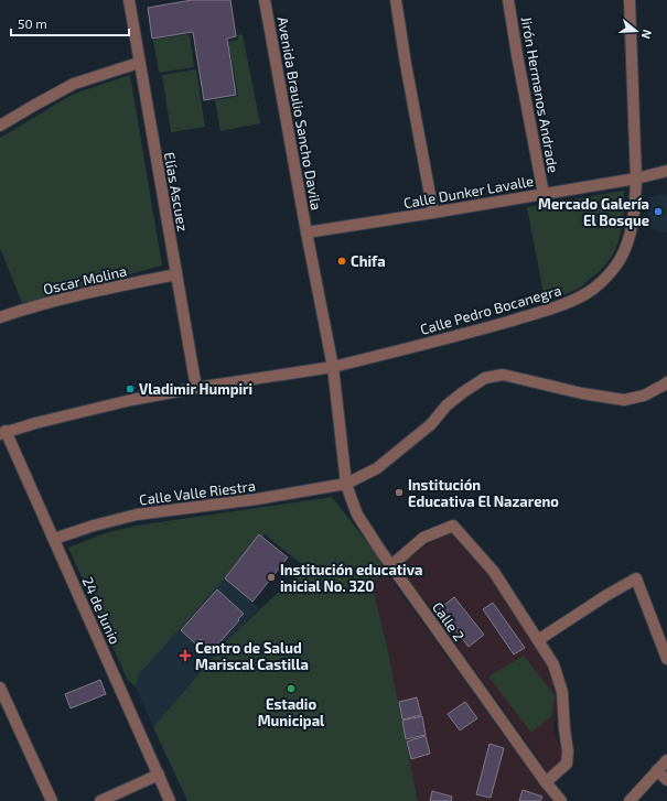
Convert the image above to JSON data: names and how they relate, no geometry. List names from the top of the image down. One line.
{"streets":{"street":["Jirón Hermanos Andrade","Avenida Braulio Sancho Davila","Elías Ascuez","Calle Dunker Lavalle","Oscar Molina","Calle Pedro Bocanegra","Calle Valle Riestra","24 de Junio","Calle 2"]},"crossings":[["Jirón Hermanos Andrade","Calle Dunker Lavalle"],["Avenida Braulio Sancho Davila","Calle Dunker Lavalle"],["Avenida Braulio Sancho Davila","Calle Pedro Bocanegra"],["Avenida Braulio Sancho Davila","Calle 2"],["Elías Ascuez","Oscar Molina"],["Elías Ascuez","Calle Pedro Bocanegra"],["Calle Dunker Lavalle","Calle Pedro Bocanegra"],["Calle Pedro Bocanegra","24 de Junio"],["Calle Pedro Bocanegra","Calle 2"],["Calle Valle Riestra","24 de Junio"],["Calle Valle Riestra","Calle 2"]],"places":{"other":["Mercado Galería El Bosque","Chifa","Vladimir Humpiri","Institución Educativa El Nazareno","Institución educativa inicial No. 320","Estadio Municipal"],"health":["Centro de Salud Mariscal Castilla"]},"scale_bar":"50 m","north":"right"}
